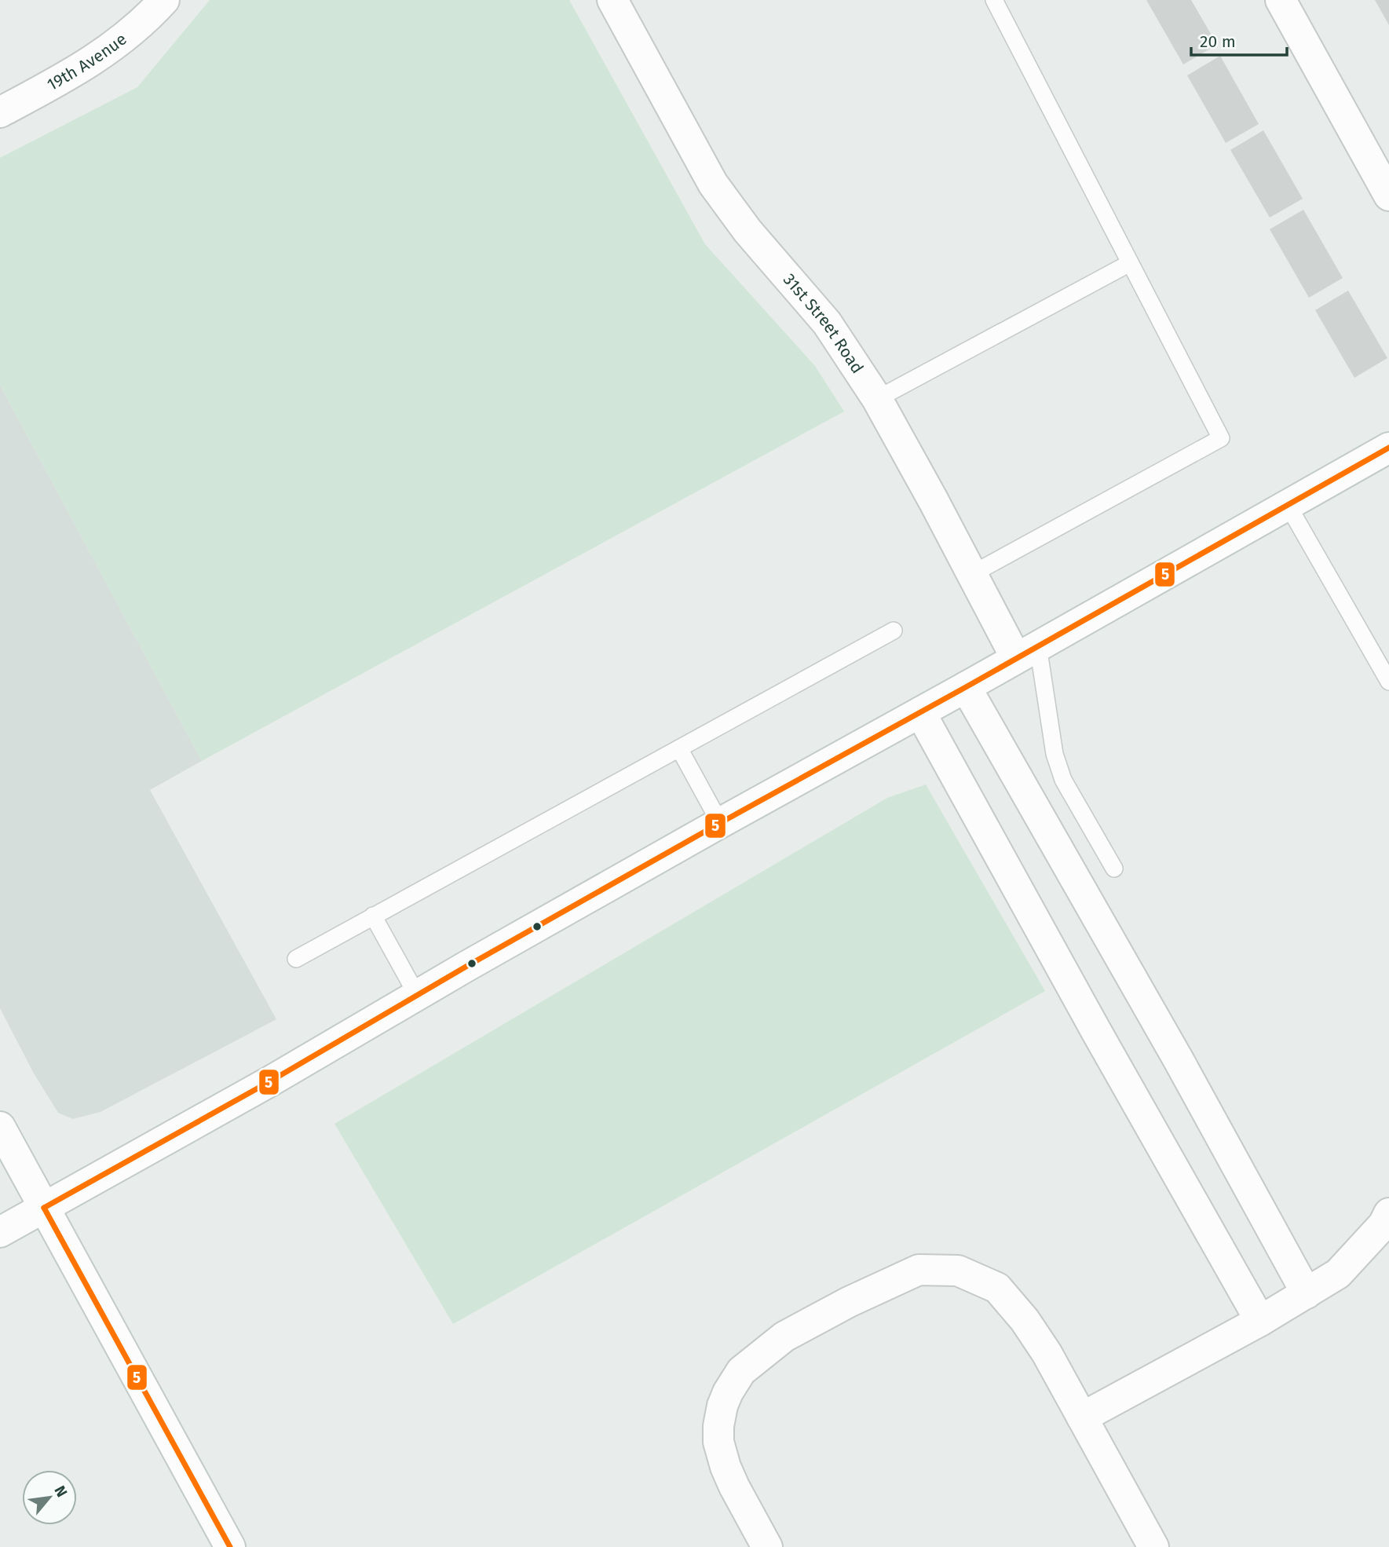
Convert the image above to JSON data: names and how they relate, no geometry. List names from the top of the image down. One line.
{"streets":{"street":["19th Avenue","31st Street Road"]},"lines":["transit line 5"],"scale_bar":"20 m","north":"top right"}
